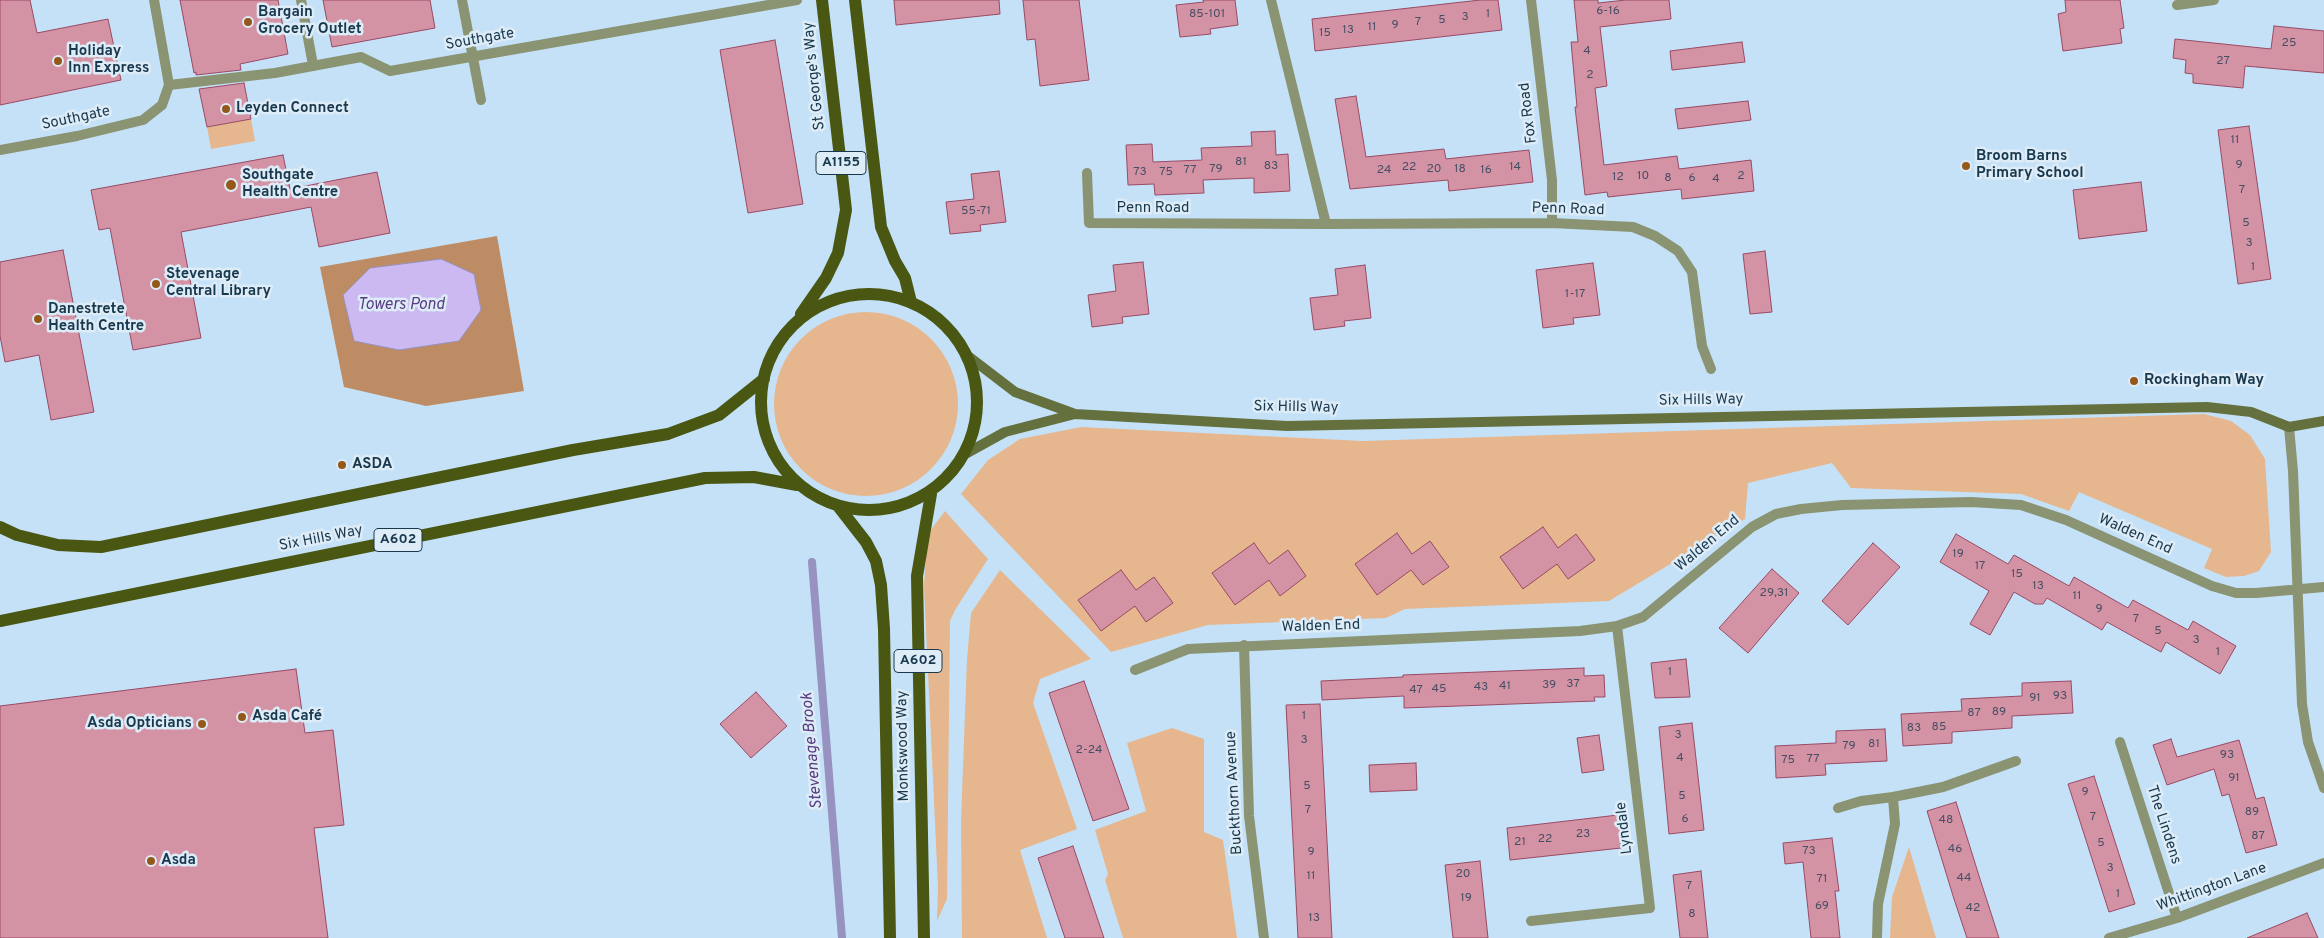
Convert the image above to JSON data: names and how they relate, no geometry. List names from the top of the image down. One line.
{"streets":{"main road":["St George's Way","A1155","Six Hills Way","A602","Monkswood Way"],"street":["Southgate","Fox Road","Penn Road","Walden End","Buckthorn Avenue","The Lindens","Lyndale","Whittington Lane"]},"crossings":[["St George's Way","A602"],["Fox Road","Penn Road"],["A1155","A602"],["Six Hills Way","A602"],["Walden End","Buckthorn Avenue"],["Walden End","Lyndale"],["A602","Monkswood Way"],["The Lindens","Whittington Lane"]],"water":["Towers Pond","Stevenage Brook"],"places":["Bargain Grocery Outlet","Holiday Inn Express","Leyden Connect","Broom Barns Primary School","Southgate Health Centre","Stevenage Central Library","Danestrete Health Centre","Rockingham Way","ASDA","Asda Café","Asda Opticians","Asda"],"house_numbers":["6-16","85-101","1","3","5","7","9","11","13","15","25","4","27","2","11","81","9","83","22","14","79","20","18","77","24","16","73","75","10","2","12","8","6","4","7","55-71","5","3","1","1-17","19","17","15","13","29,31","11","9","7","5","3","1","1","37","39","41","43","45","47","93","91","89","87","1","85","83","3","3","81","79","2-24","93","4","77","75","91","5","9","5","7","89","7","6","48","23","87","22","21","5","46","73","9","3","20","11","44","71","7","1","19","69","42","8","13"]}
